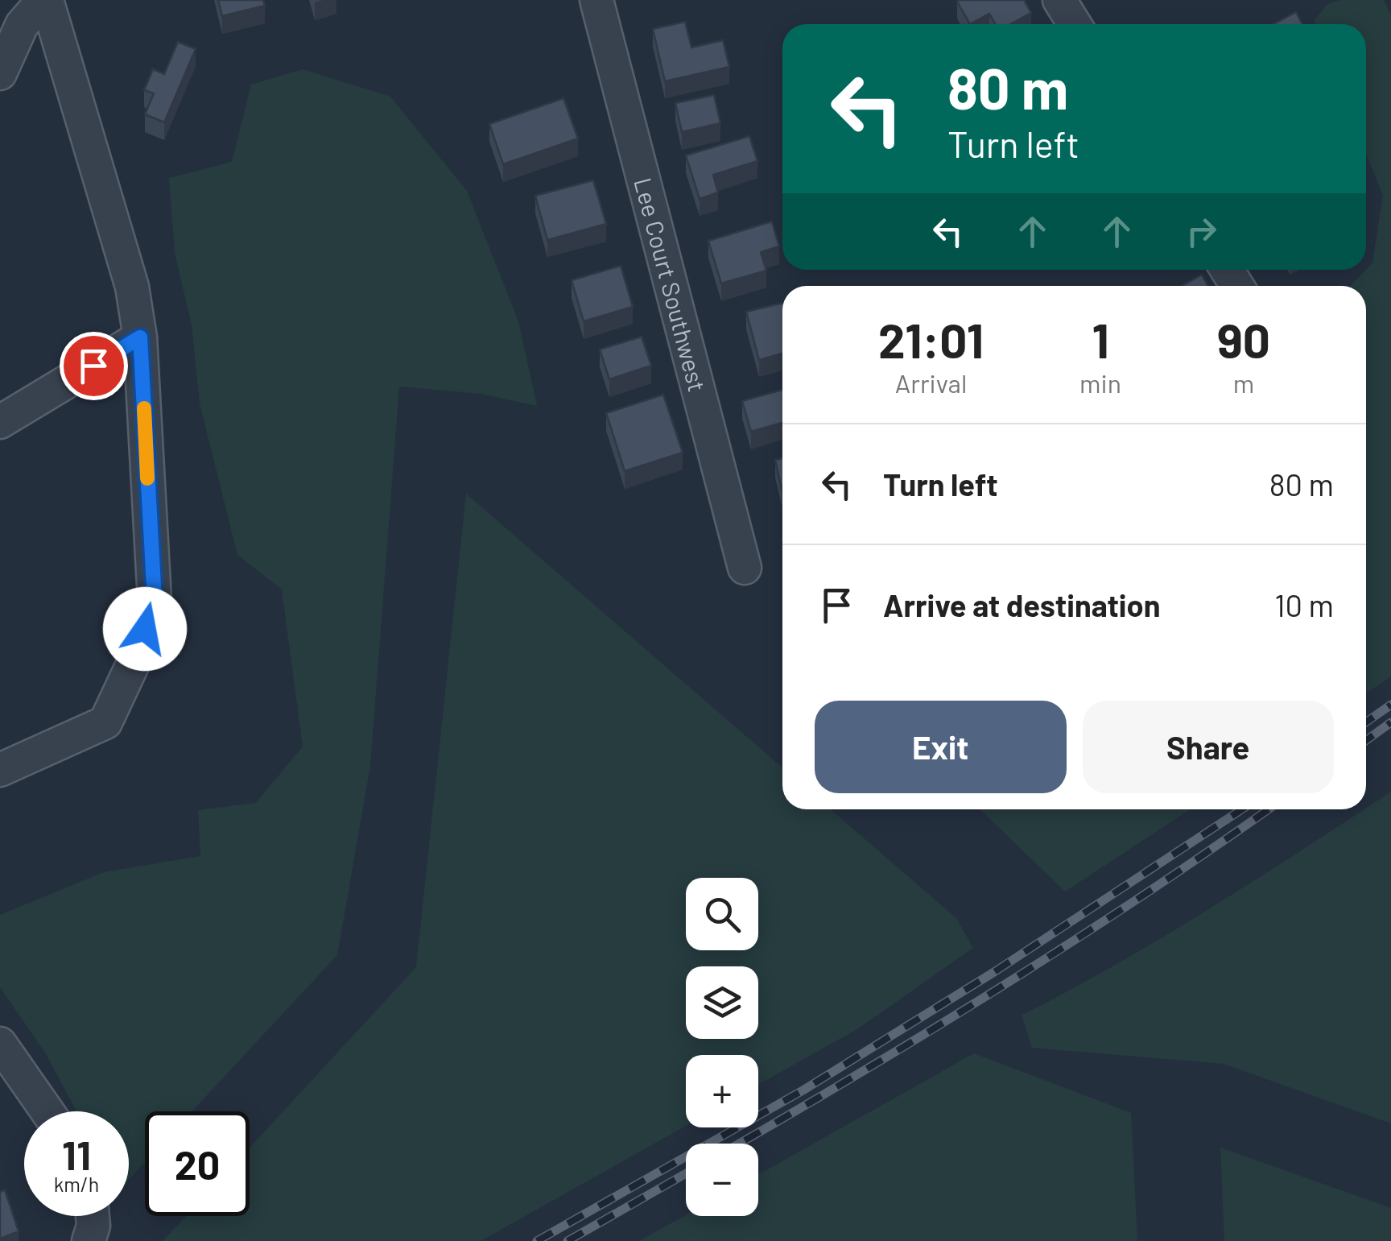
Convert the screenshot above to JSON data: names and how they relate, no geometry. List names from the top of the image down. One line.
{"streets":{"street":["Lee Court Southwest"]},"page":{"turn":["80 m","Turn left"],"eta":["21:01","Arrival","1","min","90","m"],"list":[{"name":"Turn left","value":"80 m"},{"name":"Arrive at destination","value":"10 m"}],"buttons":["Exit","Share"],"map_buttons":["+","−"],"speed":"11 km/h","limit":"20"}}
